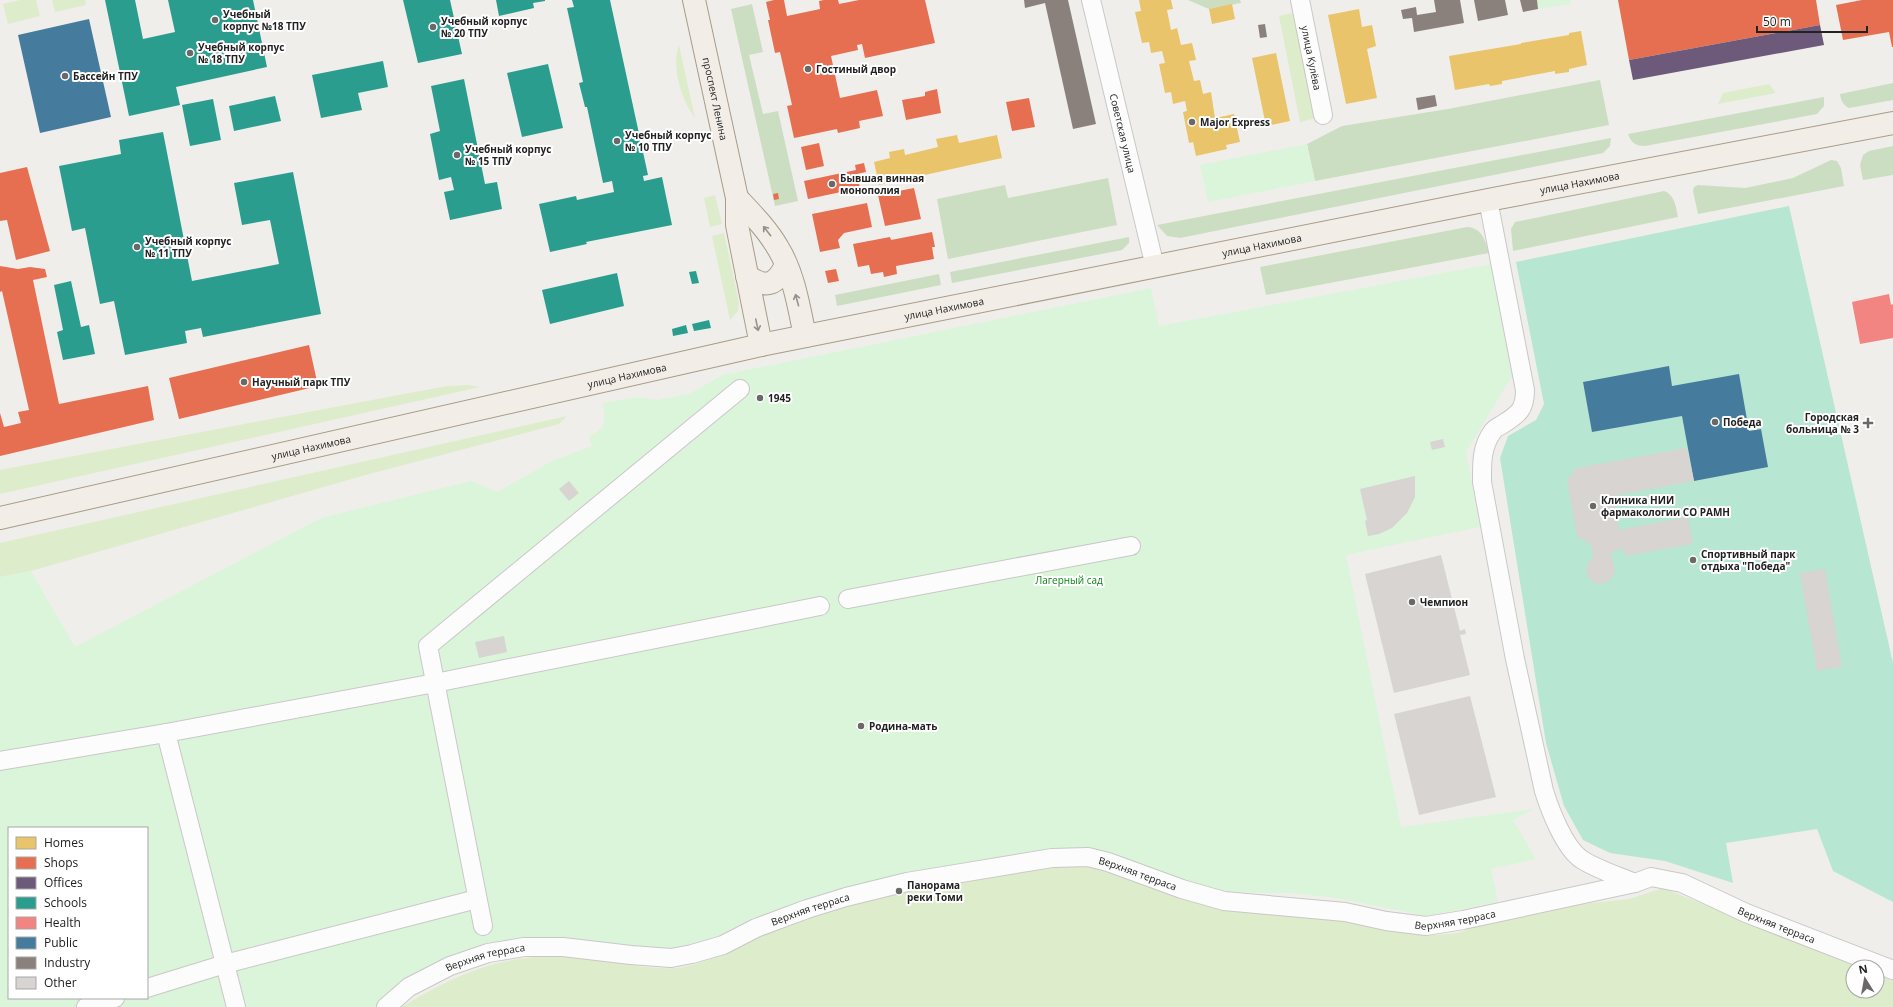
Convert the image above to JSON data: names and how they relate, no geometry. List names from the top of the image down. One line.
{"streets":{"main road":["проспект Ленина","улица Нахимова"],"street":["улица Кулёва","Советская улица","Верхняя терраса"]},"crossings":[["проспект Ленина","улица Нахимова"],["Советская улица","улица Нахимова"]],"parks":["Лагерный сад"],"places":{"other":["Учебный корпус №18 ТПУ","Учебный корпус № 20 ТПУ","Учебный корпус № 18 ТПУ","Гостиный двор","Бассейн ТПУ","Major Express","Учебный корпус № 10 ТПУ","Учебный корпус № 15 ТПУ","Бывшая винная монополия","Учебный корпус № 11 ТПУ","Научный парк ТПУ","1945","Победа","Клиника НИИ фармакологии СО РАМН","Спортивный парк отдыха \"Победа\"","Чемпион","Родина-мать","Панорама реки Томи"],"health":["Городская больница № 3"]},"legend":["Homes","Shops","Offices","Schools","Health","Public","Industry","Other"],"scale_bar":"50 m","north":"top"}
